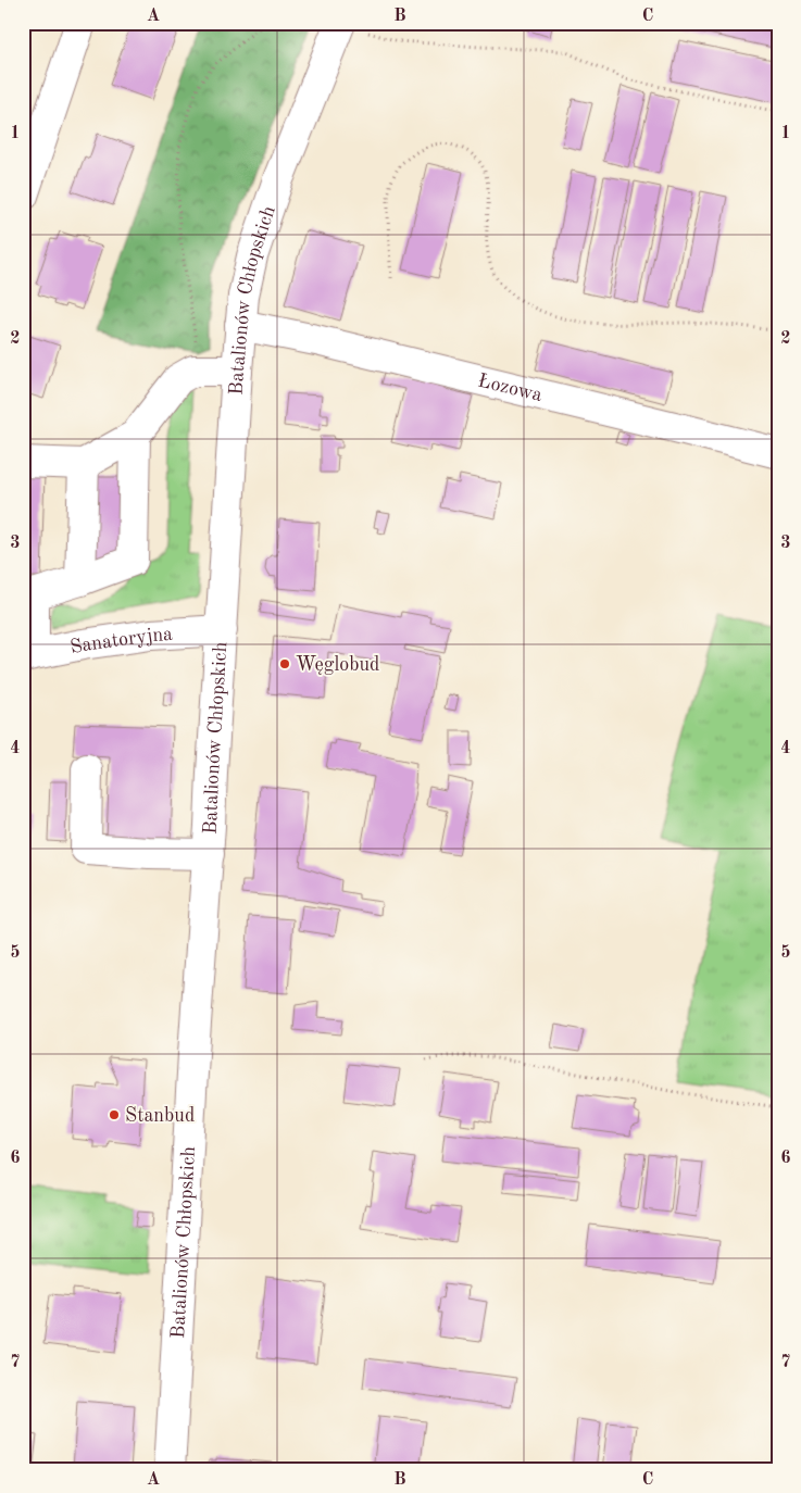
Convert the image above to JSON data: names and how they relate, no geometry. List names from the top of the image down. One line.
{"streets":{"street":["Batalionów Chłopskich","Łozowa","Sanatoryjna"]},"crossings":[["Batalionów Chłopskich","Łozowa"],["Batalionów Chłopskich","Sanatoryjna"]],"places":["Węglobud","Stanbud"],"grid":{"columns":["A","B","C"],"rows":["1","2","3","4","5","6","7"]}}
